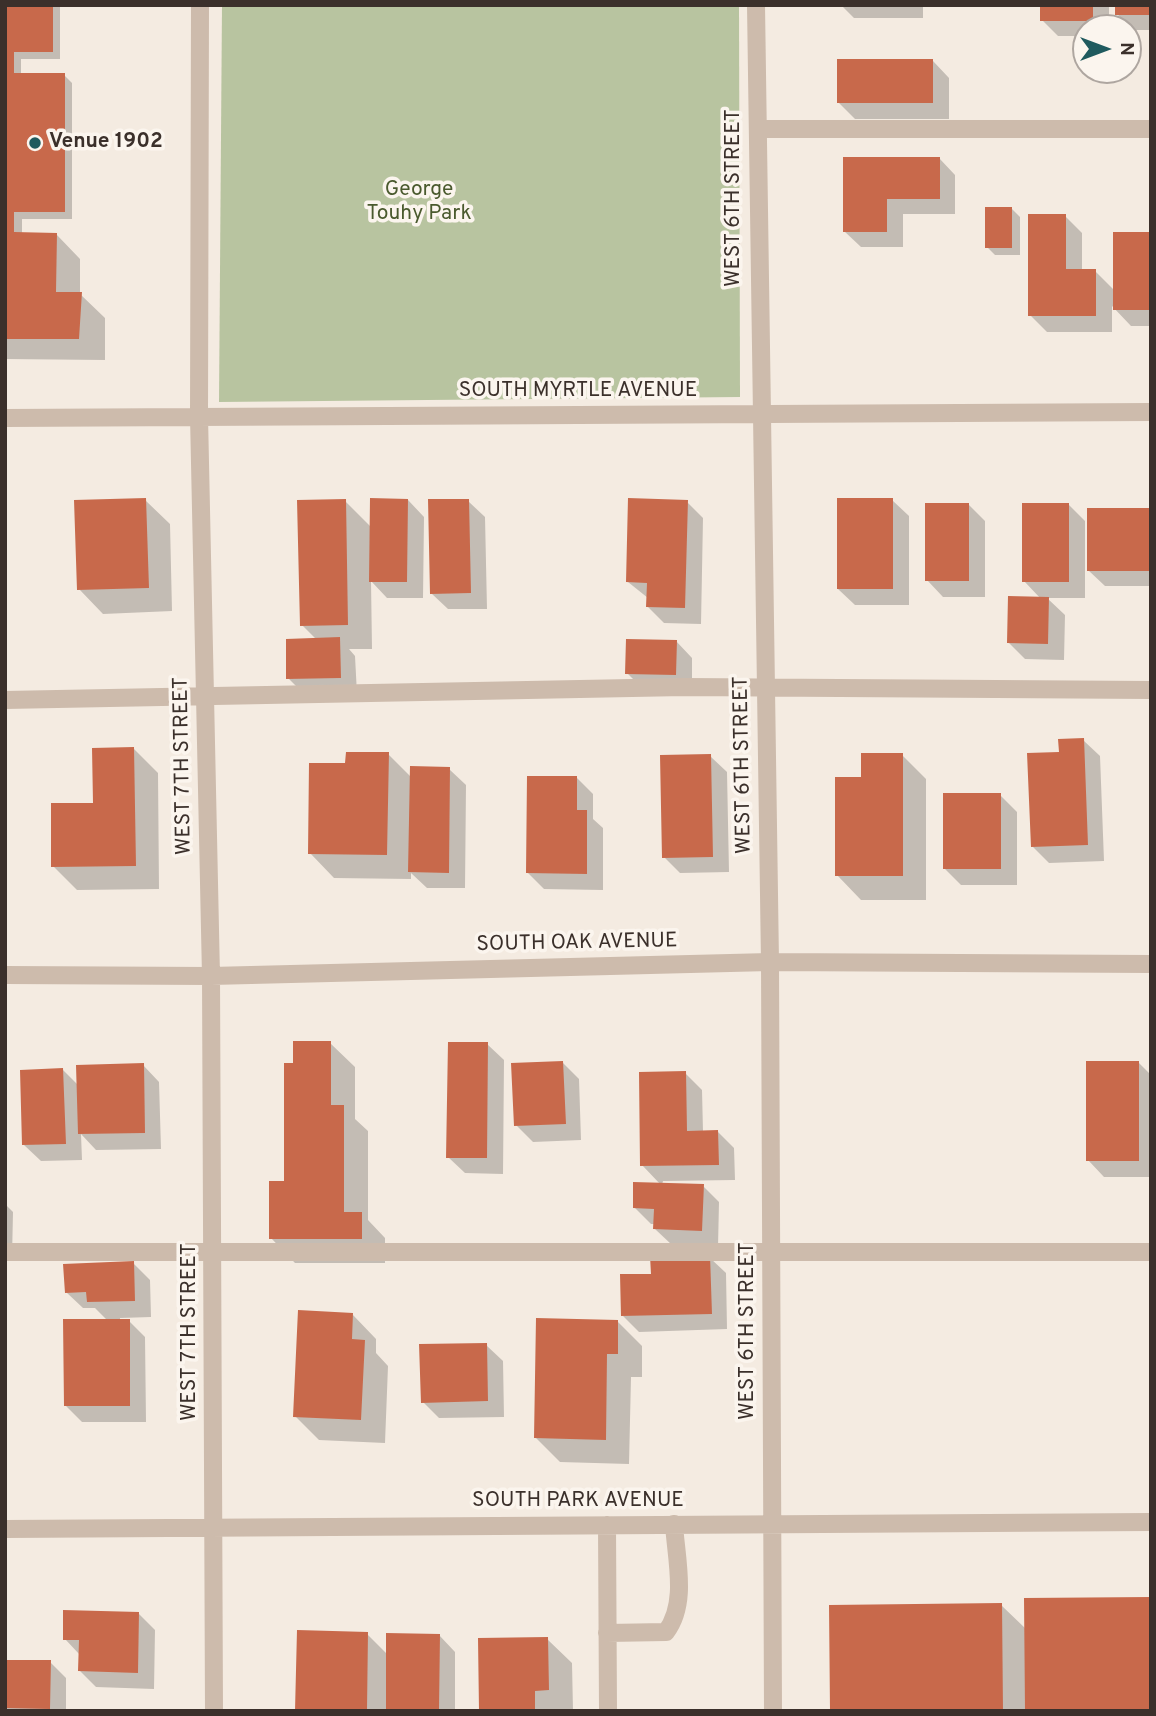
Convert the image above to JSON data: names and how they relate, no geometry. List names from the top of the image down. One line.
{"streets":{"street":["WEST 6TH STREET","SOUTH MYRTLE AVENUE","WEST 7TH STREET","SOUTH OAK AVENUE","SOUTH PARK AVENUE"]},"crossings":[["WEST 6TH STREET","SOUTH MYRTLE AVENUE"],["WEST 6TH STREET","SOUTH OAK AVENUE"],["WEST 6TH STREET","SOUTH PARK AVENUE"],["SOUTH MYRTLE AVENUE","WEST 7TH STREET"],["WEST 7TH STREET","SOUTH OAK AVENUE"],["WEST 7TH STREET","SOUTH PARK AVENUE"]],"parks":["George Touhy Park"],"places":["Venue 1902"],"north":"right"}
